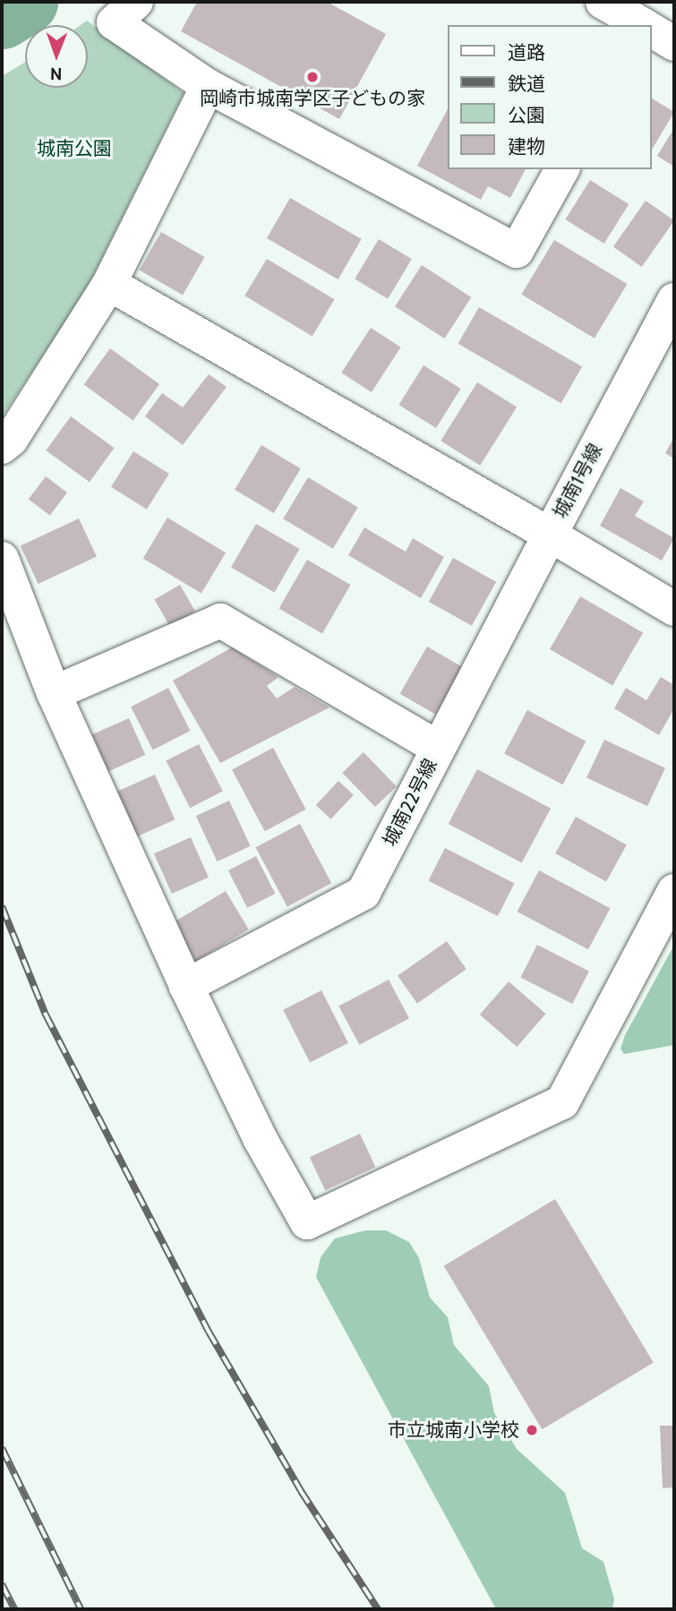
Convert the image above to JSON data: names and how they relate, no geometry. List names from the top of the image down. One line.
{"streets":{"street":["城南1号線","城南22号線"]},"crossings":[["城南1号線","城南22号線"]],"parks":["城南公園"],"places":["岡崎市城南学区子どもの家","市立城南小学校"],"legend":["道路","鉄道","公園","建物"],"north":"bottom"}
